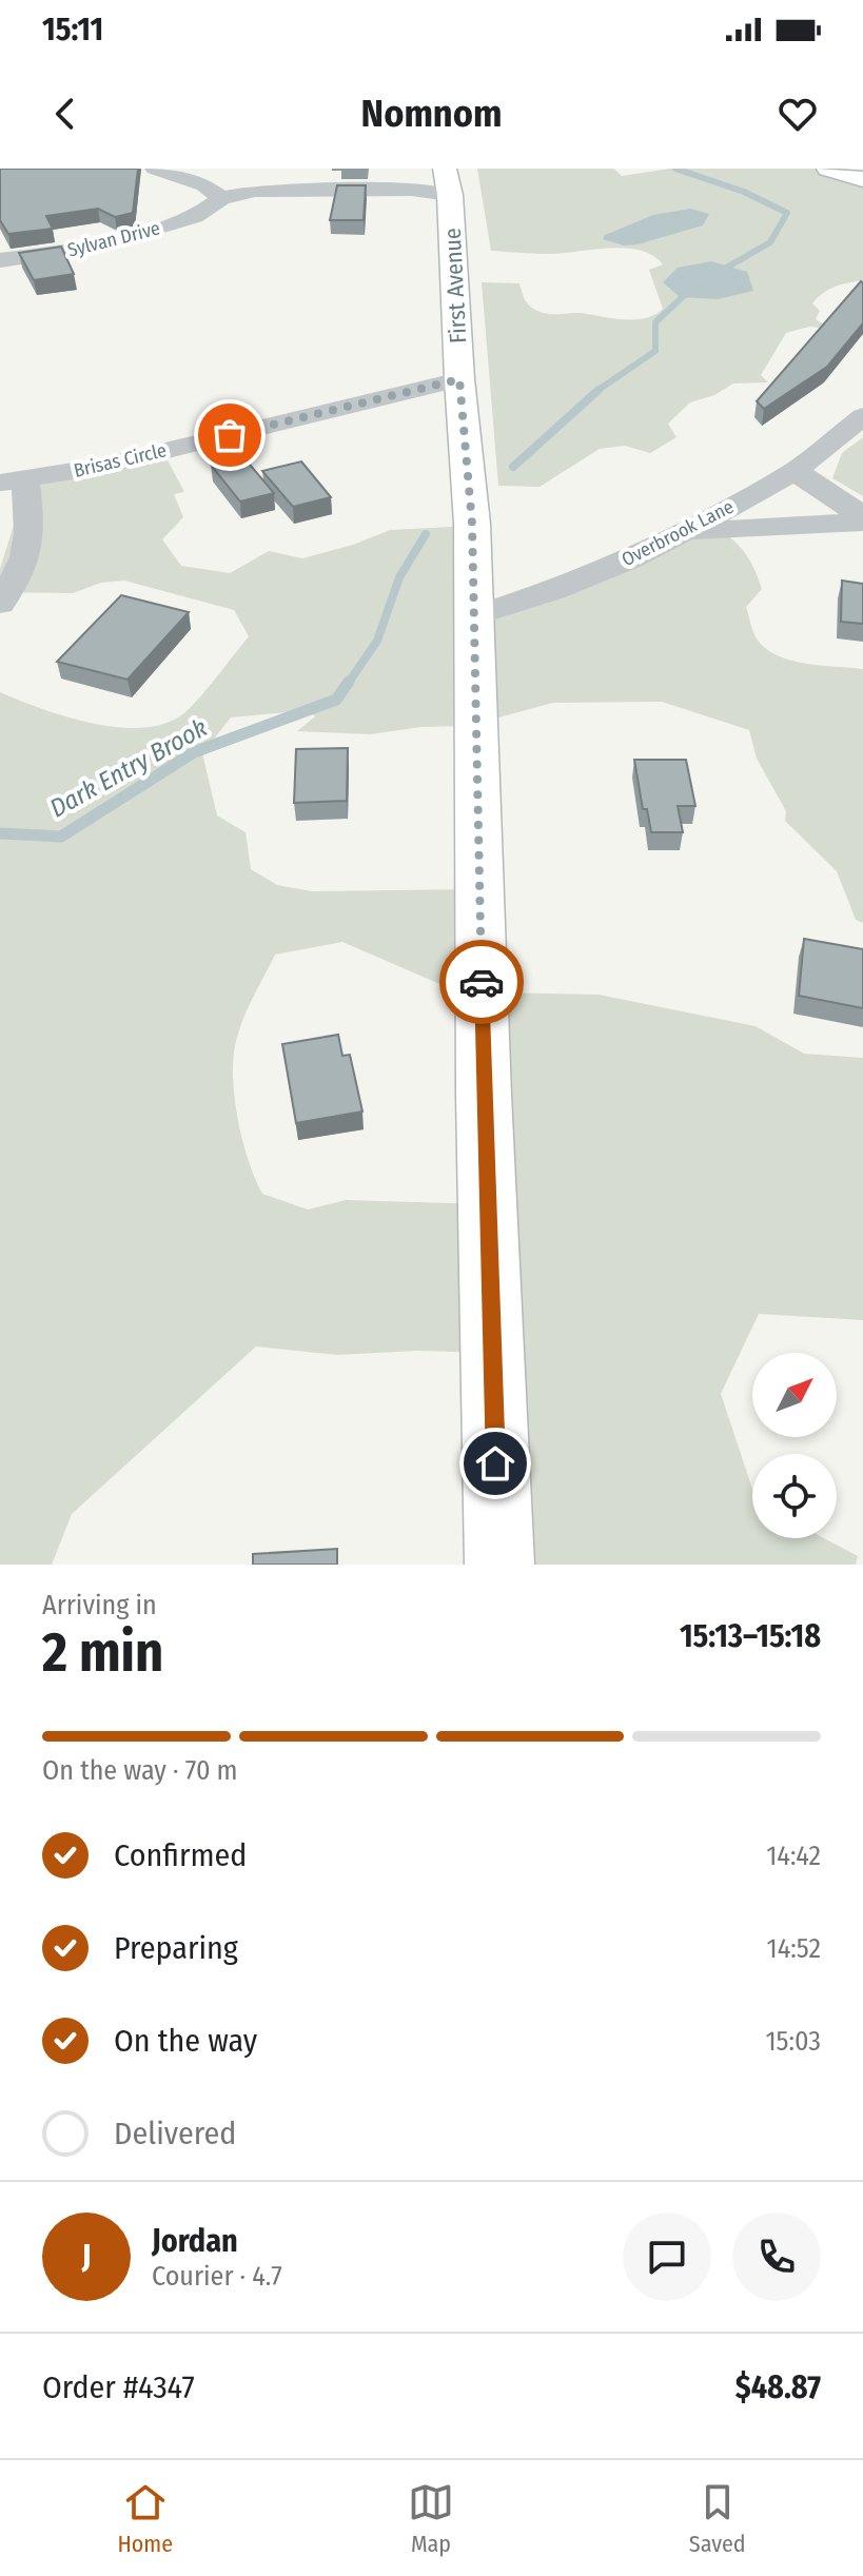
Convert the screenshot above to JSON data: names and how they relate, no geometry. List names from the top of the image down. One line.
{"streets":{"main road":["First Avenue"],"street":["Sylvan Drive","Brisas Circle","Overbrook Lane"]},"crossings":[["First Avenue","Brisas Circle"],["First Avenue","Overbrook Lane"]],"water":["Dark Entry Brook"],"north":"top right","page":{"status":"15:11","header":"Nomnom","heading":["2 min","Arriving in","15:13–15:18"],"panel":["Jordan","Courier · 4.7","Order #4347","$48.87"],"bar":"On the way · 70 m","list":[["Confirmed","14:42"],["Preparing","14:52"],["On the way","15:03"],"Delivered"],"round":"J","tabs":["Home","Map","Saved"]}}
